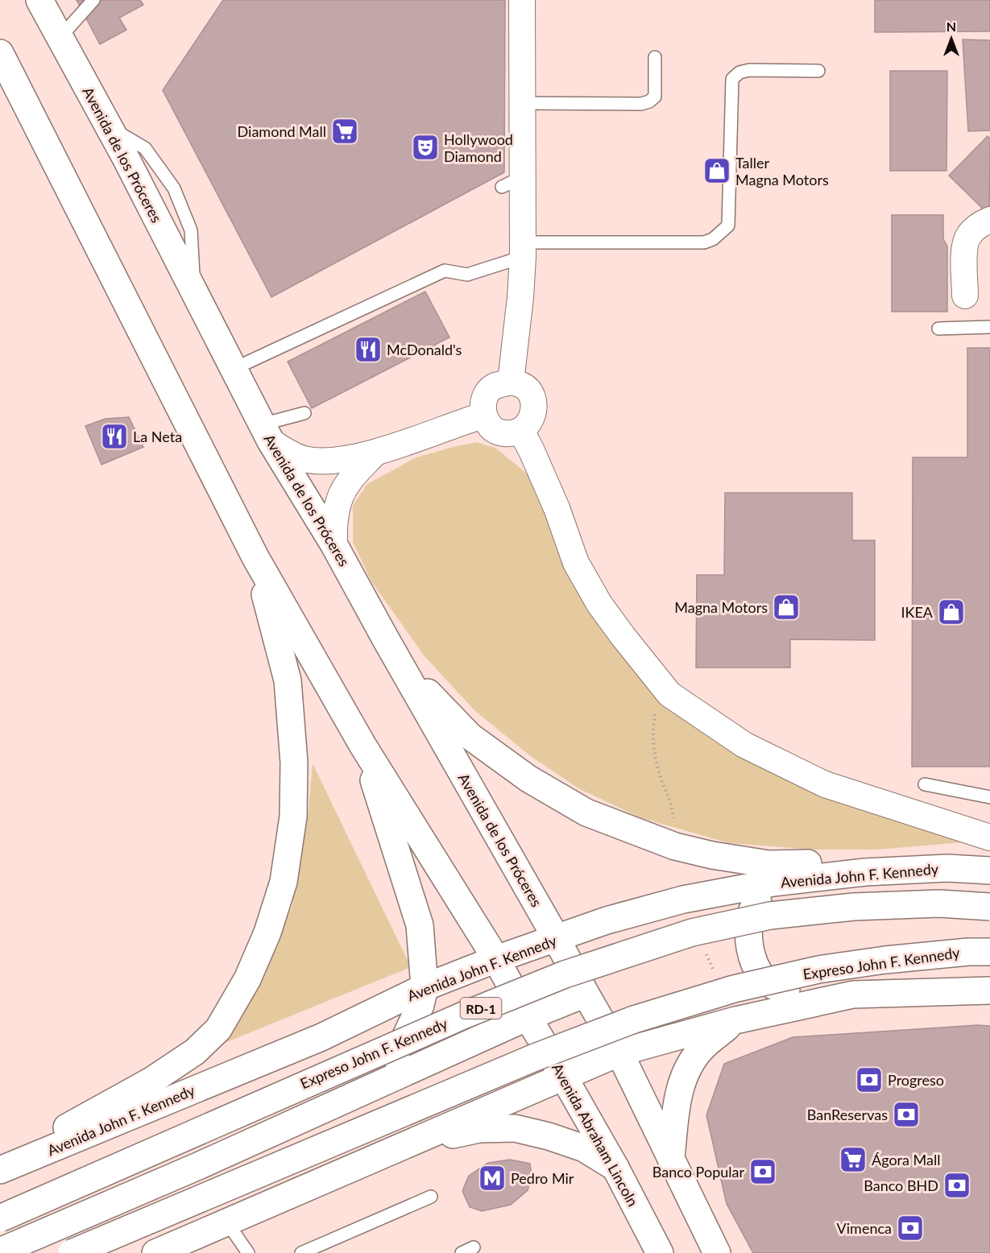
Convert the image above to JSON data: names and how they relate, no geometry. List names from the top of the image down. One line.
{"streets":{"main road":["Avenida de los Próceres","Avenida John F. Kennedy","Expreso John F. Kennedy","RD-1","Avenida Abraham Lincoln"]},"crossings":[["Avenida de los Próceres","Avenida John F. Kennedy"]],"places":{"supermarket":["Diamond Mall","Ágora Mall"],"theatre":["Hollywood Diamond"],"shop":["Taller Magna Motors","Magna Motors","IKEA"],"restaurant":["McDonald's","La Neta"],"bank":["Progreso","BanReservas","Banco Popular","Banco BHD","Vimenca"],"metro station":["Pedro Mir"]},"north":"top"}
